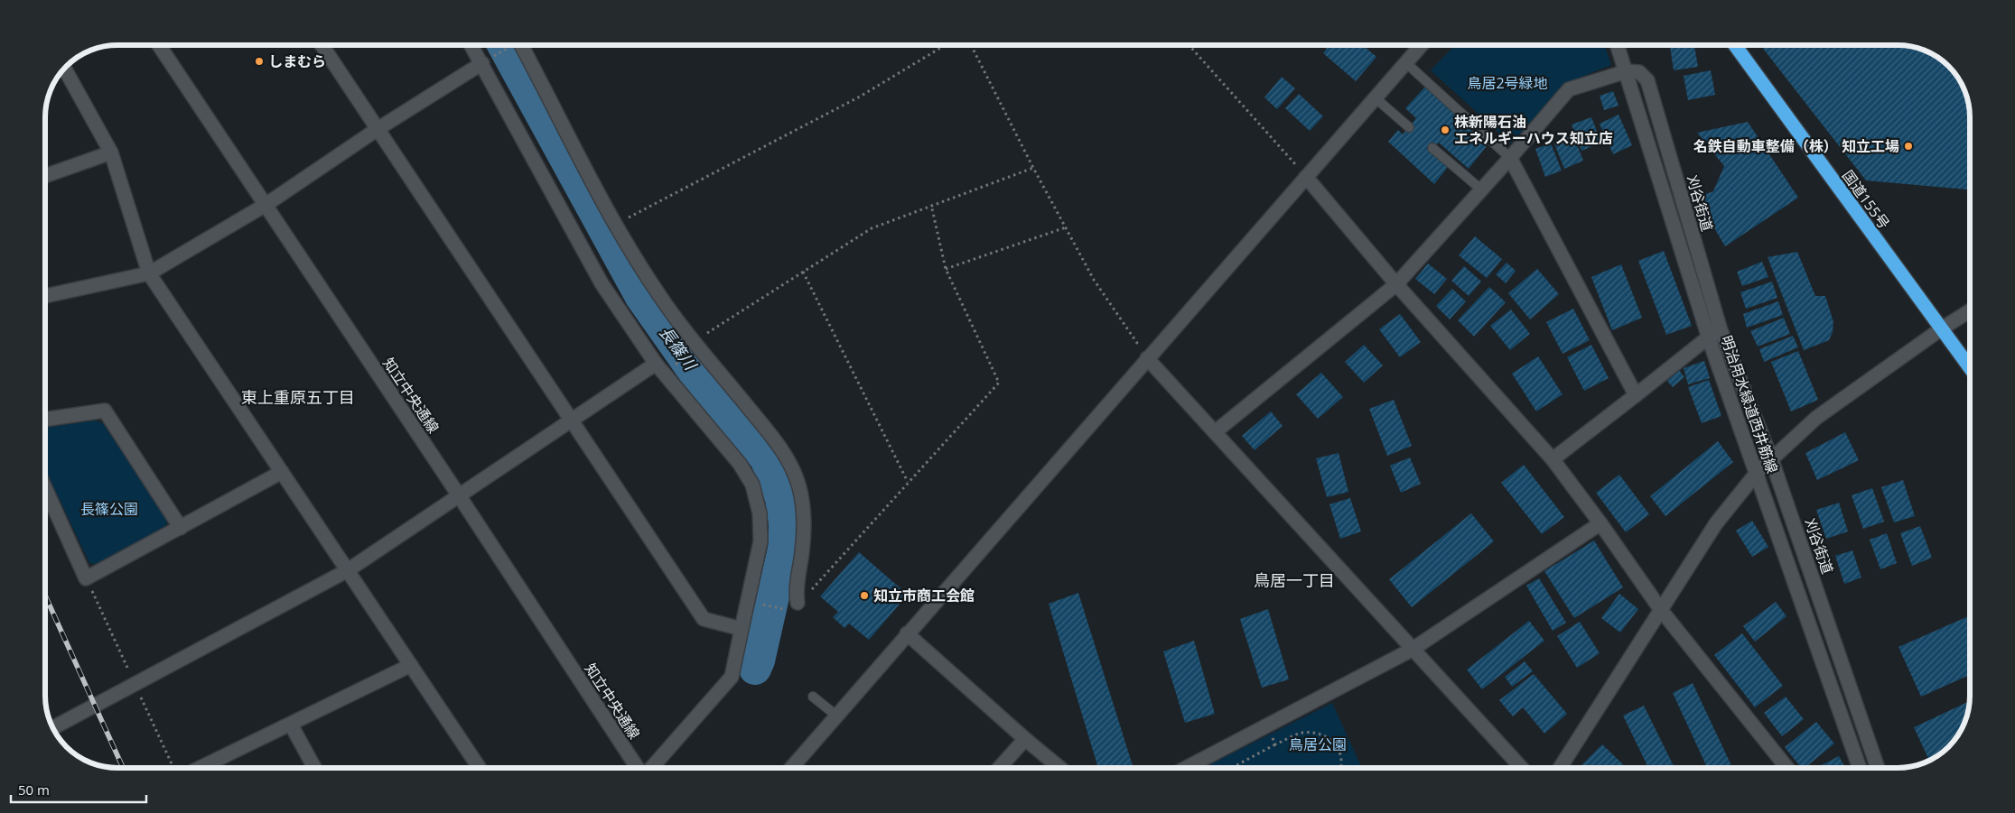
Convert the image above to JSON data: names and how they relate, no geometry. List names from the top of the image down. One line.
{"streets":{"highway":["国道155号"],"street":["刈谷街道","知立中央通線","明治用水緑道西井筋線"]},"crossings":[["刈谷街道","明治用水緑道西井筋線"]],"districts":["東上重原五丁目","鳥居一丁目"],"water":["長篠川"],"parks":["鳥居2号緑地","長篠公園","鳥居公園"],"places":["しまむら","株新陽石油 エネルギーハウス知立店","名鉄自動車整備（株） 知立工場","知立市商工会館"],"scale_bar":"50 m"}
